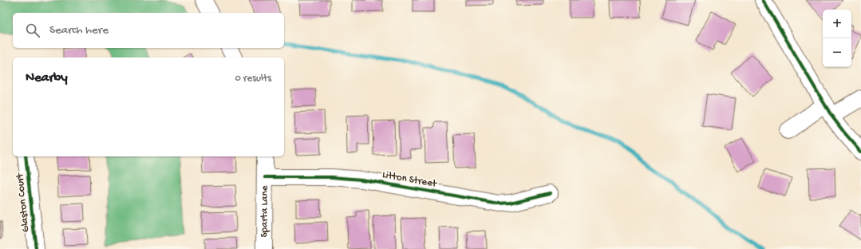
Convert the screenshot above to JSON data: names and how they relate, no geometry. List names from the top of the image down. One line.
{"streets":{"street":["Litton Street","Glaston Court","Sparta Lane"]},"crossings":[["Litton Street","Sparta Lane"]],"page":{"map_buttons":["+","−"],"search":"Search here","heading":["Nearby","0 results"]}}
